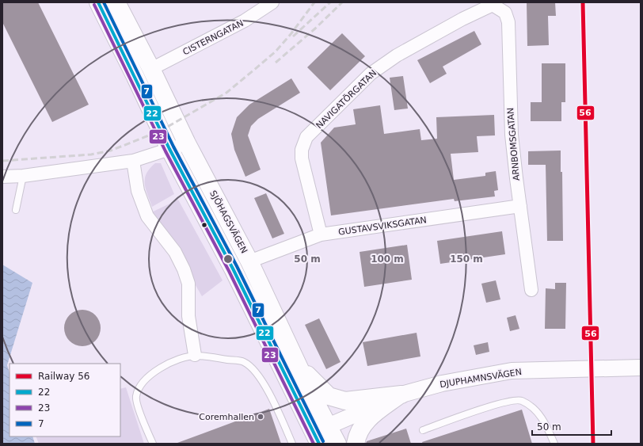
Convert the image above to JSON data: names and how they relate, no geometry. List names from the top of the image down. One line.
{"streets":{"main road":["SJÖHAGSVÄGEN"],"street":["CISTERNGATAN","NAVIGATÖRGATAN","ARNBOMSGATAN","GUSTAVSVIKSGATAN","DJUPHAMNSVÄGEN"]},"crossings":[["CISTERNGATAN","SJÖHAGSVÄGEN"],["NAVIGATÖRGATAN","ARNBOMSGATAN"],["NAVIGATÖRGATAN","GUSTAVSVIKSGATAN"],["ARNBOMSGATAN","GUSTAVSVIKSGATAN"],["SJÖHAGSVÄGEN","GUSTAVSVIKSGATAN"],["SJÖHAGSVÄGEN","DJUPHAMNSVÄGEN"]],"places":["Coremhallen"],"lines":["rail line 56","transit line 22","transit line 7","transit line 23"],"legend":["Railway 56","22","23","7"],"scale_bar":"50 m","rings":["50 m","100 m","150 m"]}
